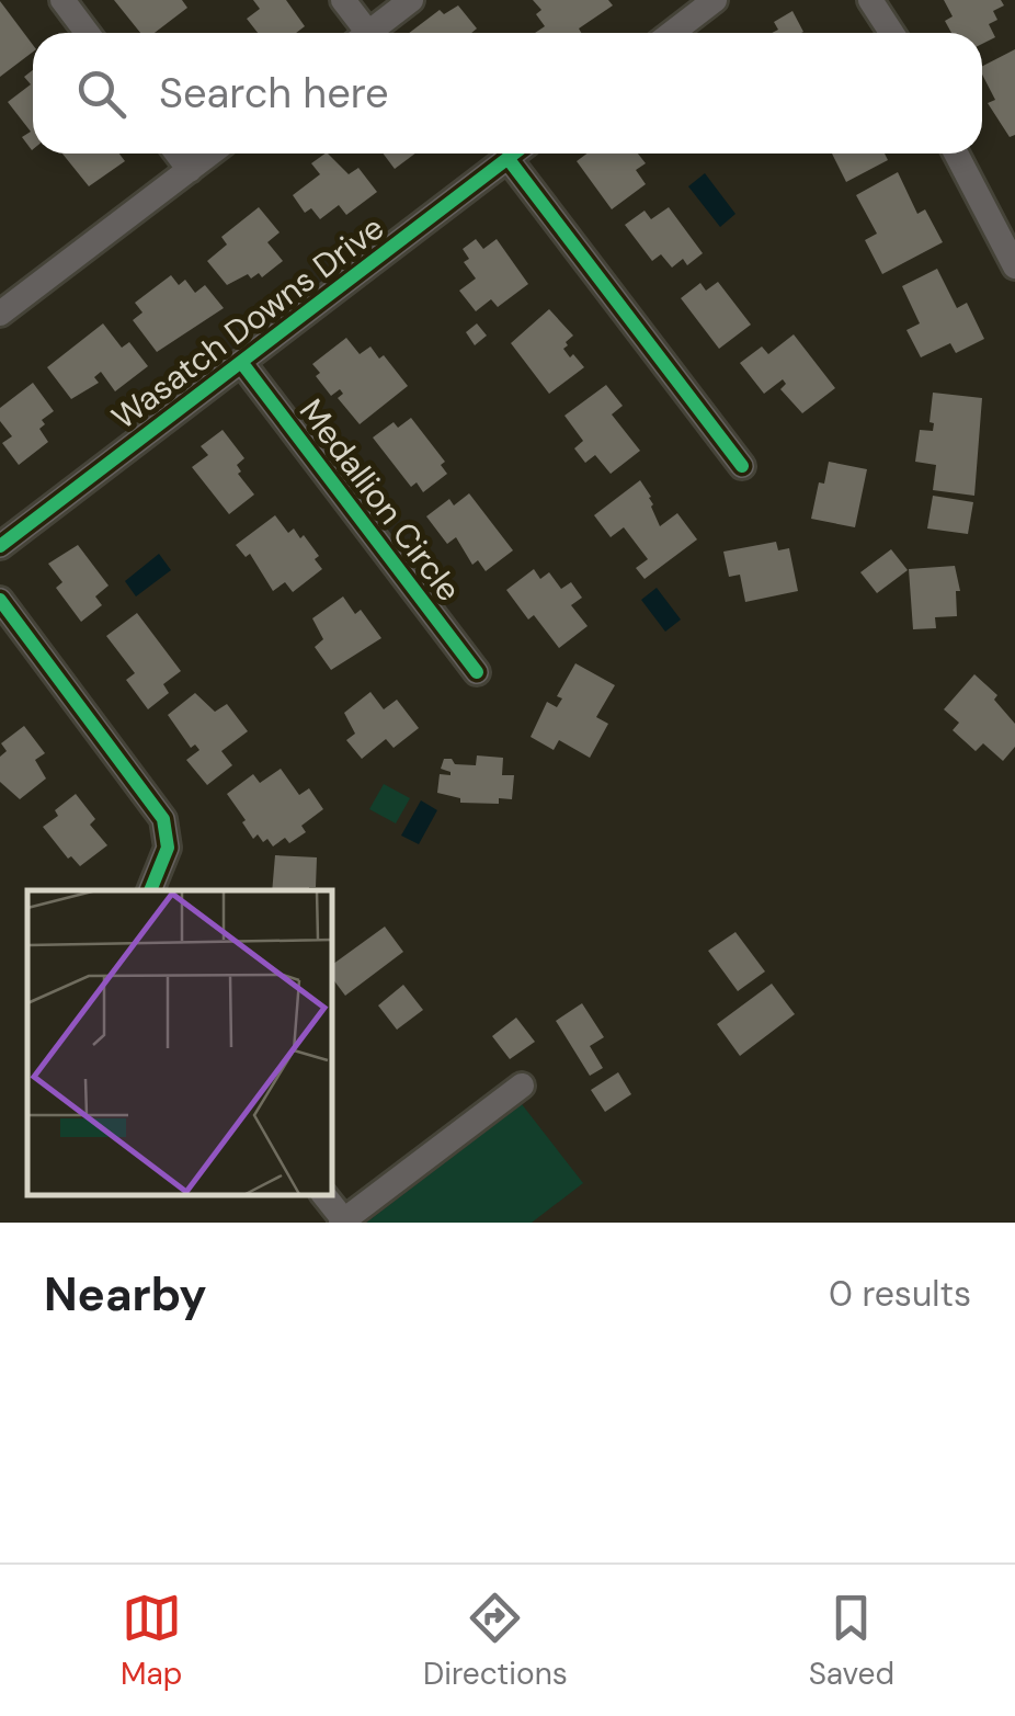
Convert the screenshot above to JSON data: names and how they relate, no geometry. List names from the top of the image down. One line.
{"streets":{"street":["Wasatch Downs Drive","Medallion Circle"]},"crossings":[["Wasatch Downs Drive","Medallion Circle"]],"page":{"search":"Search here","heading":["Nearby","0 results"],"nav":["Map","Directions","Saved"]}}
